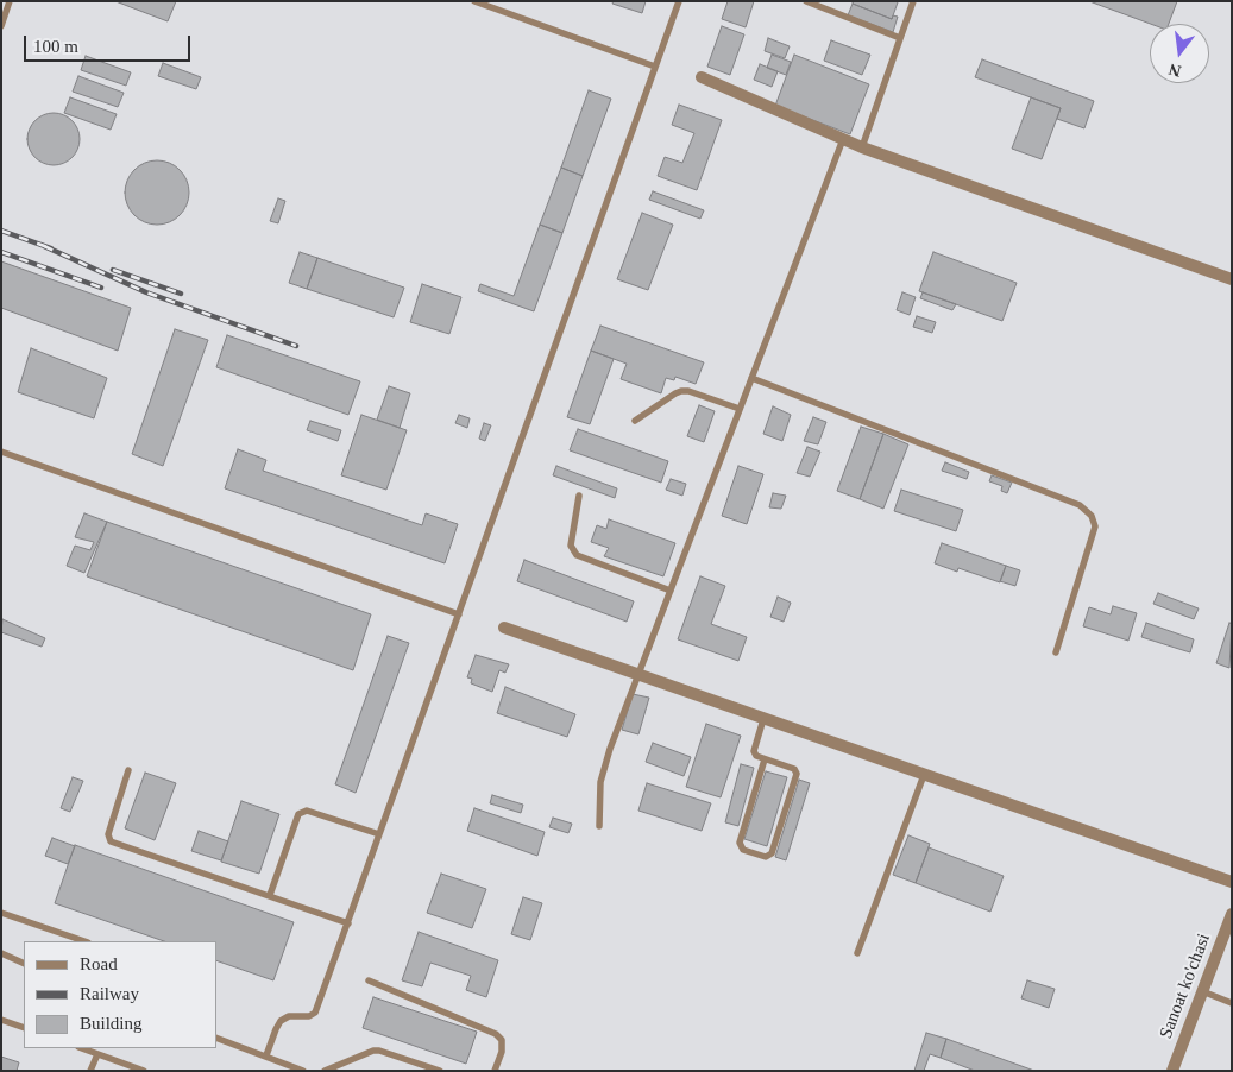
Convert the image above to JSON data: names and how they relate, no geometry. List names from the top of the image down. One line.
{"streets":{"street":["Sanoat ko'chasi"]},"legend":["Road","Railway","Building"],"scale_bar":"100 m","north":"bottom"}
